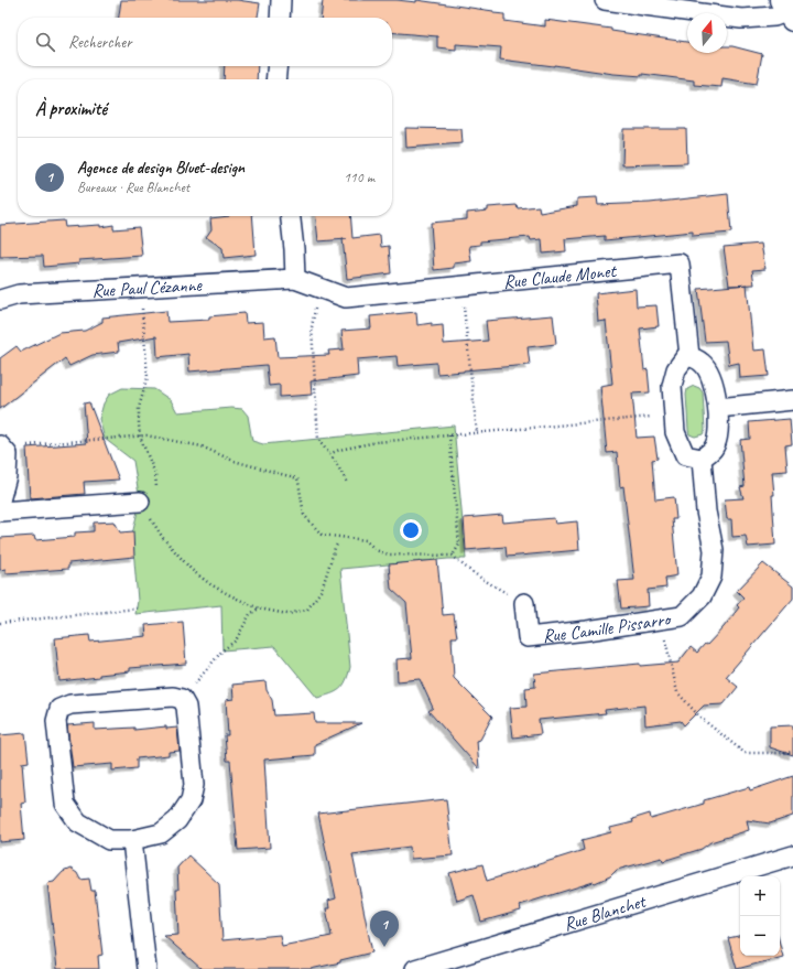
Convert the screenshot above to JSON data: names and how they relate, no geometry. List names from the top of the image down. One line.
{"streets":{"street":["Rue Claude Monet","Rue Paul Cézanne","Rue Camille Pissarro","Rue Blanchet"]},"crossings":[["Rue Claude Monet","Rue Paul Cézanne"]],"north":"top","page":{"search":"Rechercher","heading":"À proximité","list":[{"mark":"1","name":"Agence de design Bluet-design","note":"Bureaux · Rue Blanchet","value":"110 m"}],"map_buttons":["+","−"],"pins":"1"}}
